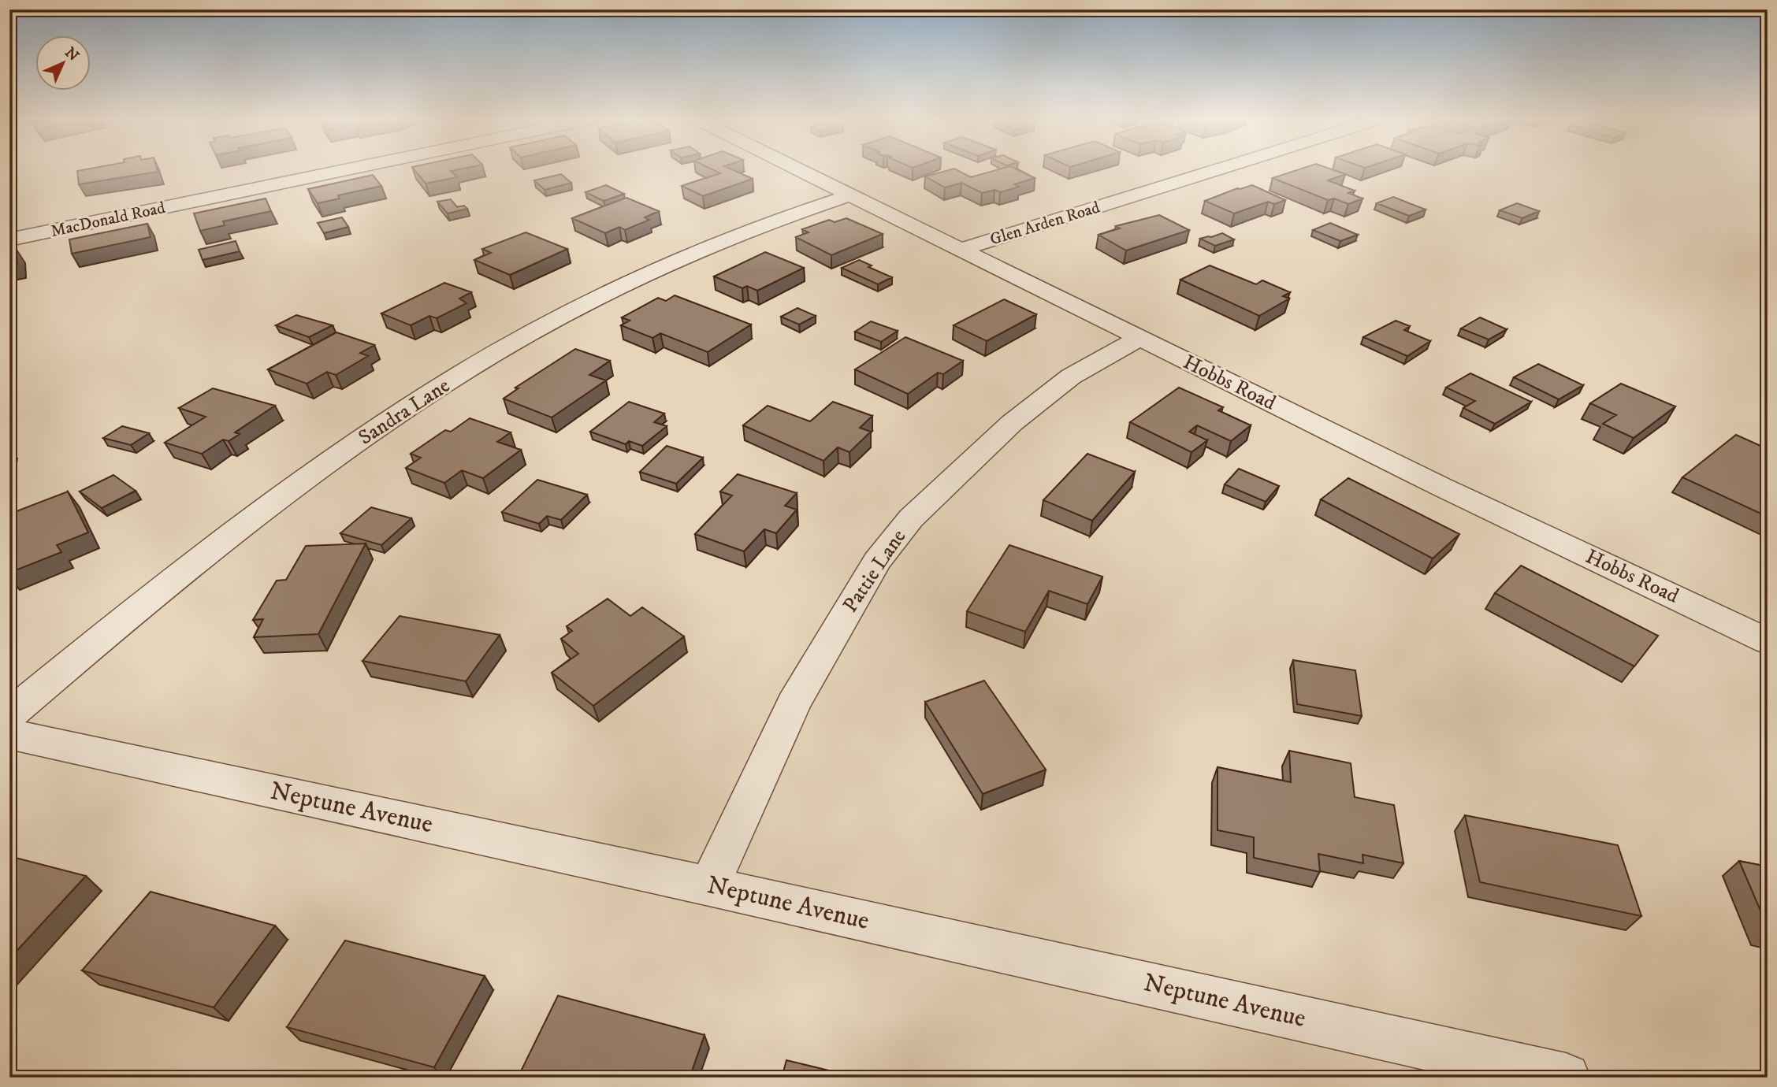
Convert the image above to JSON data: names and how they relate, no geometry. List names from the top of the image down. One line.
{"streets":{"street":["MacDonald Road","Glen Arden Road","Hobbs Road","Sandra Lane","Pattie Lane","Neptune Avenue"]},"crossings":[["Glen Arden Road","Hobbs Road"],["Hobbs Road","Sandra Lane"],["Hobbs Road","Pattie Lane"],["Pattie Lane","Neptune Avenue"]],"north":"top right"}
